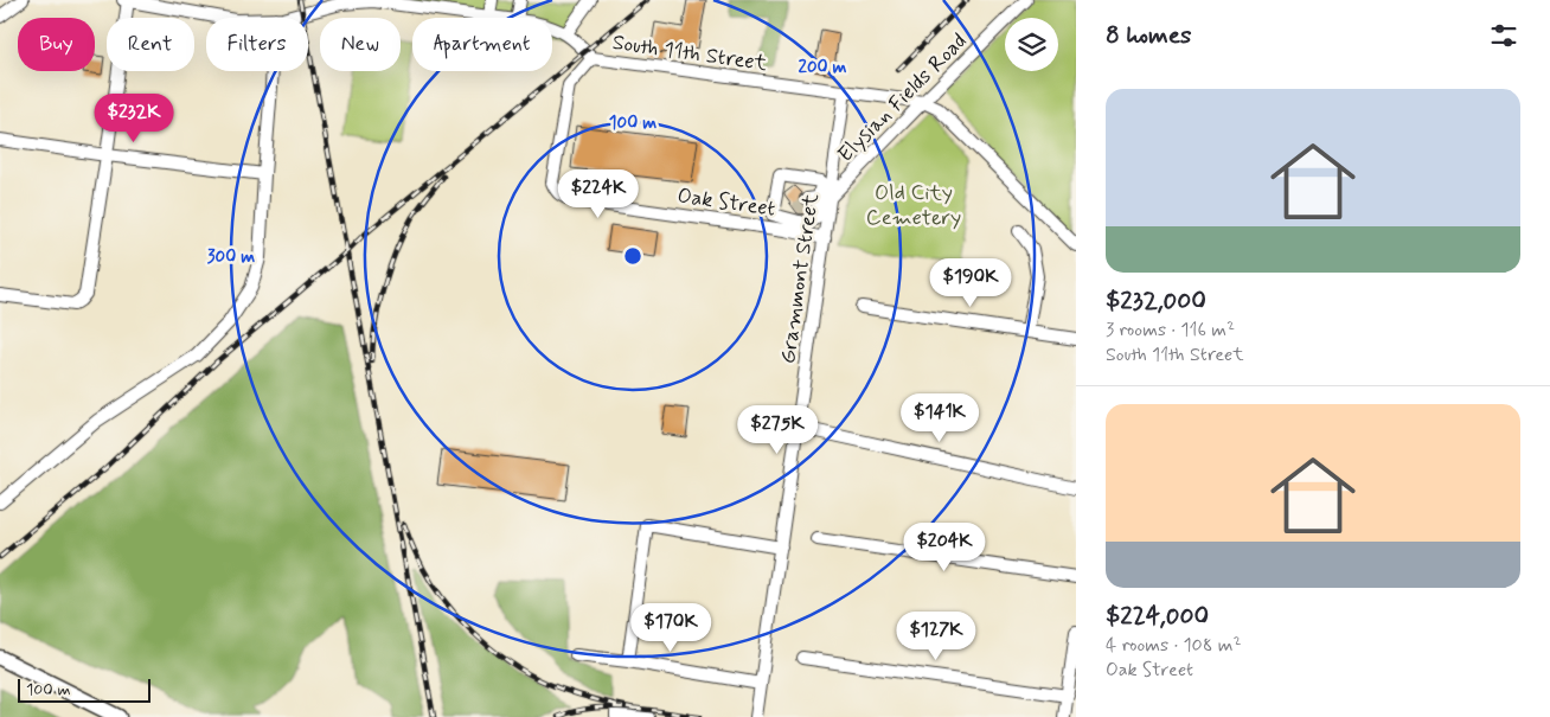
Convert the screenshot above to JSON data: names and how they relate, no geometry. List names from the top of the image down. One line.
{"streets":{"street":["South 11th Street","Elysian Fields Road","Oak Street","Grammont Street"]},"crossings":[["South 11th Street","Elysian Fields Road"],["South 11th Street","Oak Street"],["South 11th Street","Grammont Street"],["Elysian Fields Road","Grammont Street"],["Oak Street","Grammont Street"]],"parks":["Old City Cemetery"],"scale_bar":"100 m","page":{"heading":"8 homes","chip":["Buy","Rent","Filters","New","Apartment"],"list":[{"name":"$232,000","note":"3 rooms · 116 m² · South 11th Street"},{"name":"$224,000","note":"4 rooms · 108 m² · Oak Street"}],"price":["$232K","$224K","$190K","$141K","$275K","$204K","$170K","$127K"],"scale":"100 m"},"rings":["200 m","100 m","300 m"]}
